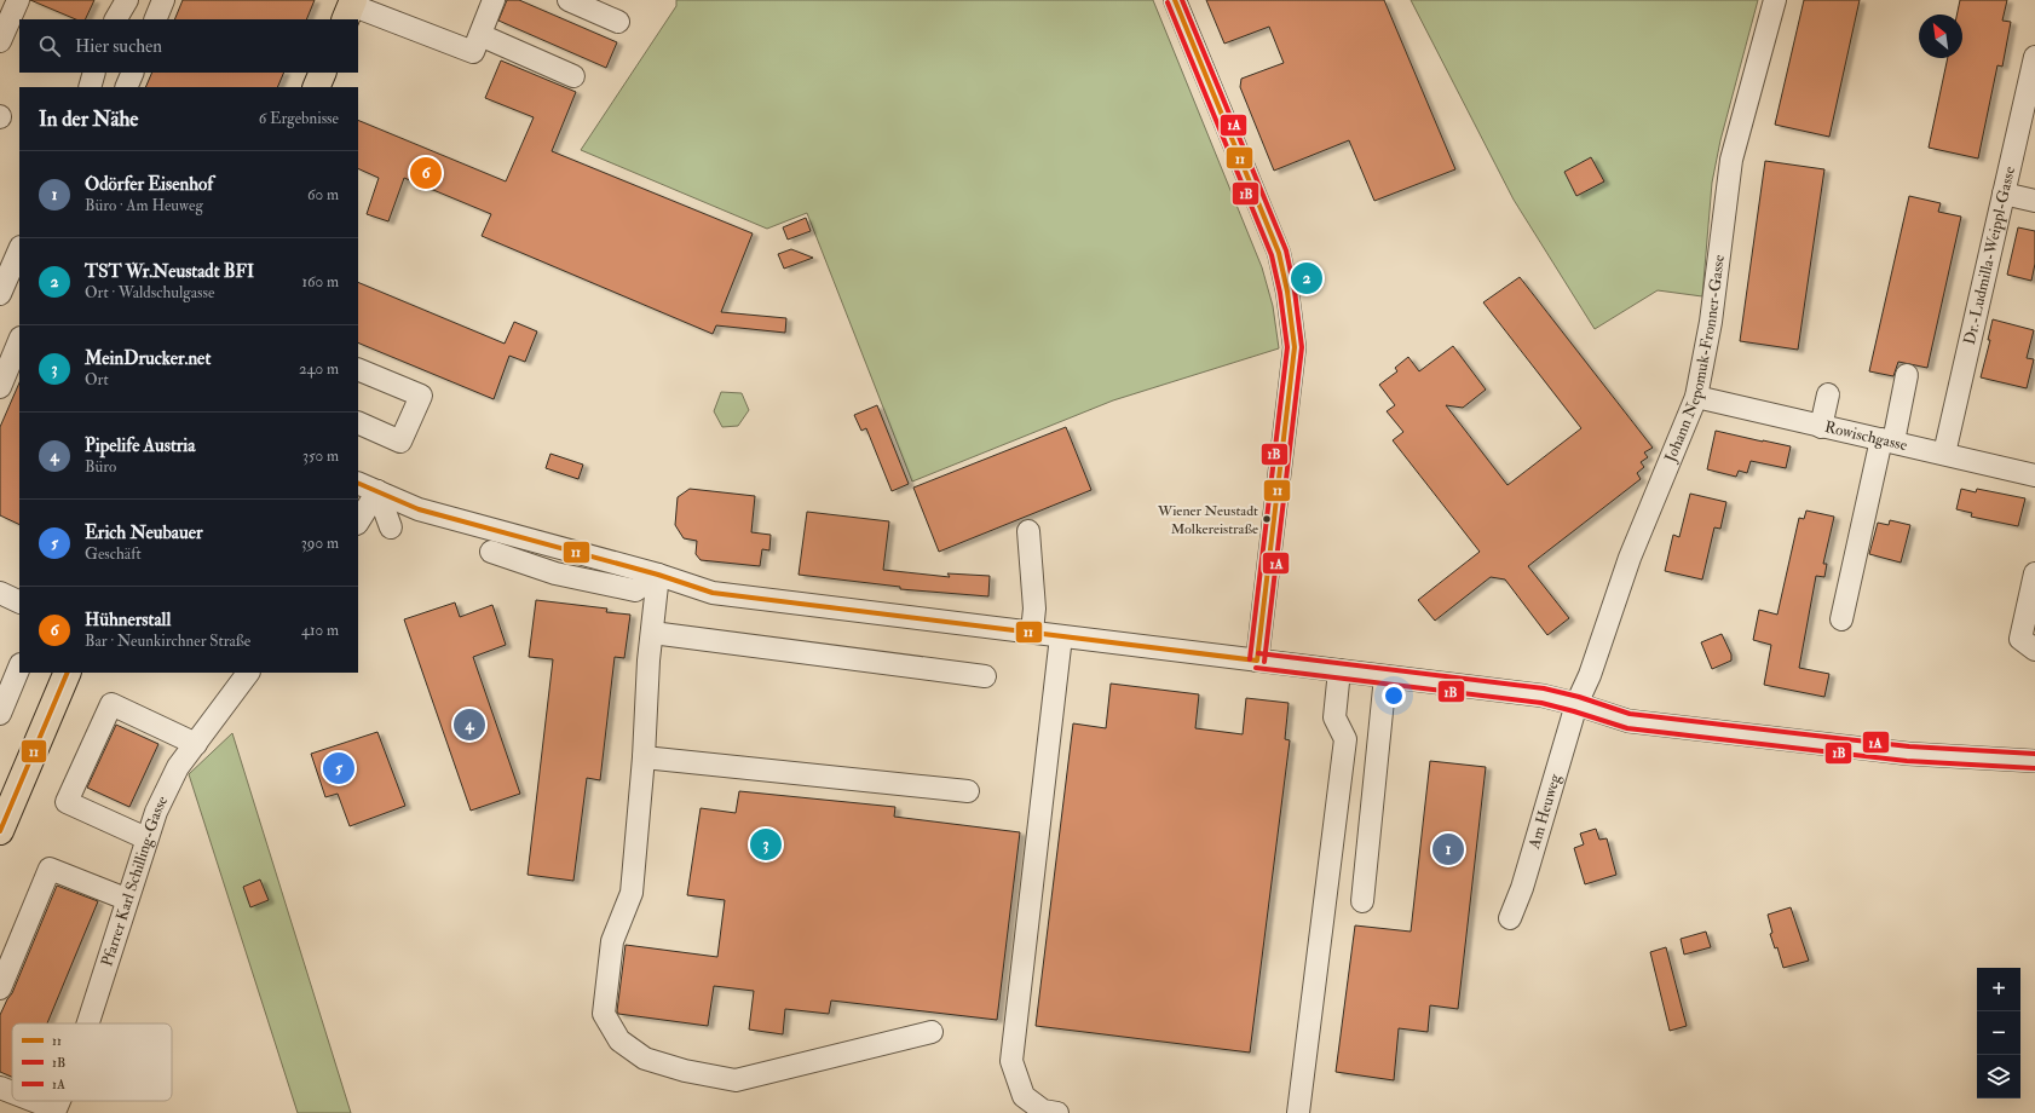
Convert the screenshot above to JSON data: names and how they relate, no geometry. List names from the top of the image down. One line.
{"streets":{"street":["Dr.-Ludmilla-Weippl-Gasse","Johann Nepomuk-Fronner-Gasse","Rowischgasse","Am Heuweg","Pfarrer Karl Schilling-Gasse"]},"crossings":[["Dr.-Ludmilla-Weippl-Gasse","Rowischgasse"],["Johann Nepomuk-Fronner-Gasse","Rowischgasse"],["Johann Nepomuk-Fronner-Gasse","Am Heuweg"]],"places":["Wiener Neustadt Molkereistraße"],"lines":["transit line 11","transit line 1A","transit line 1B"],"legend":["11","1B","1A"],"north":"top left","page":{"search":"Hier suchen","heading":["In der Nähe","6 Ergebnisse"],"list":[{"mark":"1","name":"Odörfer Eisenhof","note":"Büro · Am Heuweg","value":"60 m"},{"mark":"2","name":"TST Wr.Neustadt BFI","note":"Ort · Waldschulgasse","value":"160 m"},{"mark":"3","name":"MeinDrucker.net","note":"Ort","value":"240 m"},{"mark":"4","name":"Pipelife Austria","note":"Büro","value":"350 m"},{"mark":"5","name":"Erich Neubauer","note":"Geschäft","value":"390 m"},{"mark":"6","name":"Hühnerstall","note":"Bar · Neunkirchner Straße","value":"410 m"}],"pins":["6","2","4","5","3","1"],"map_buttons":["+","−"]}}
